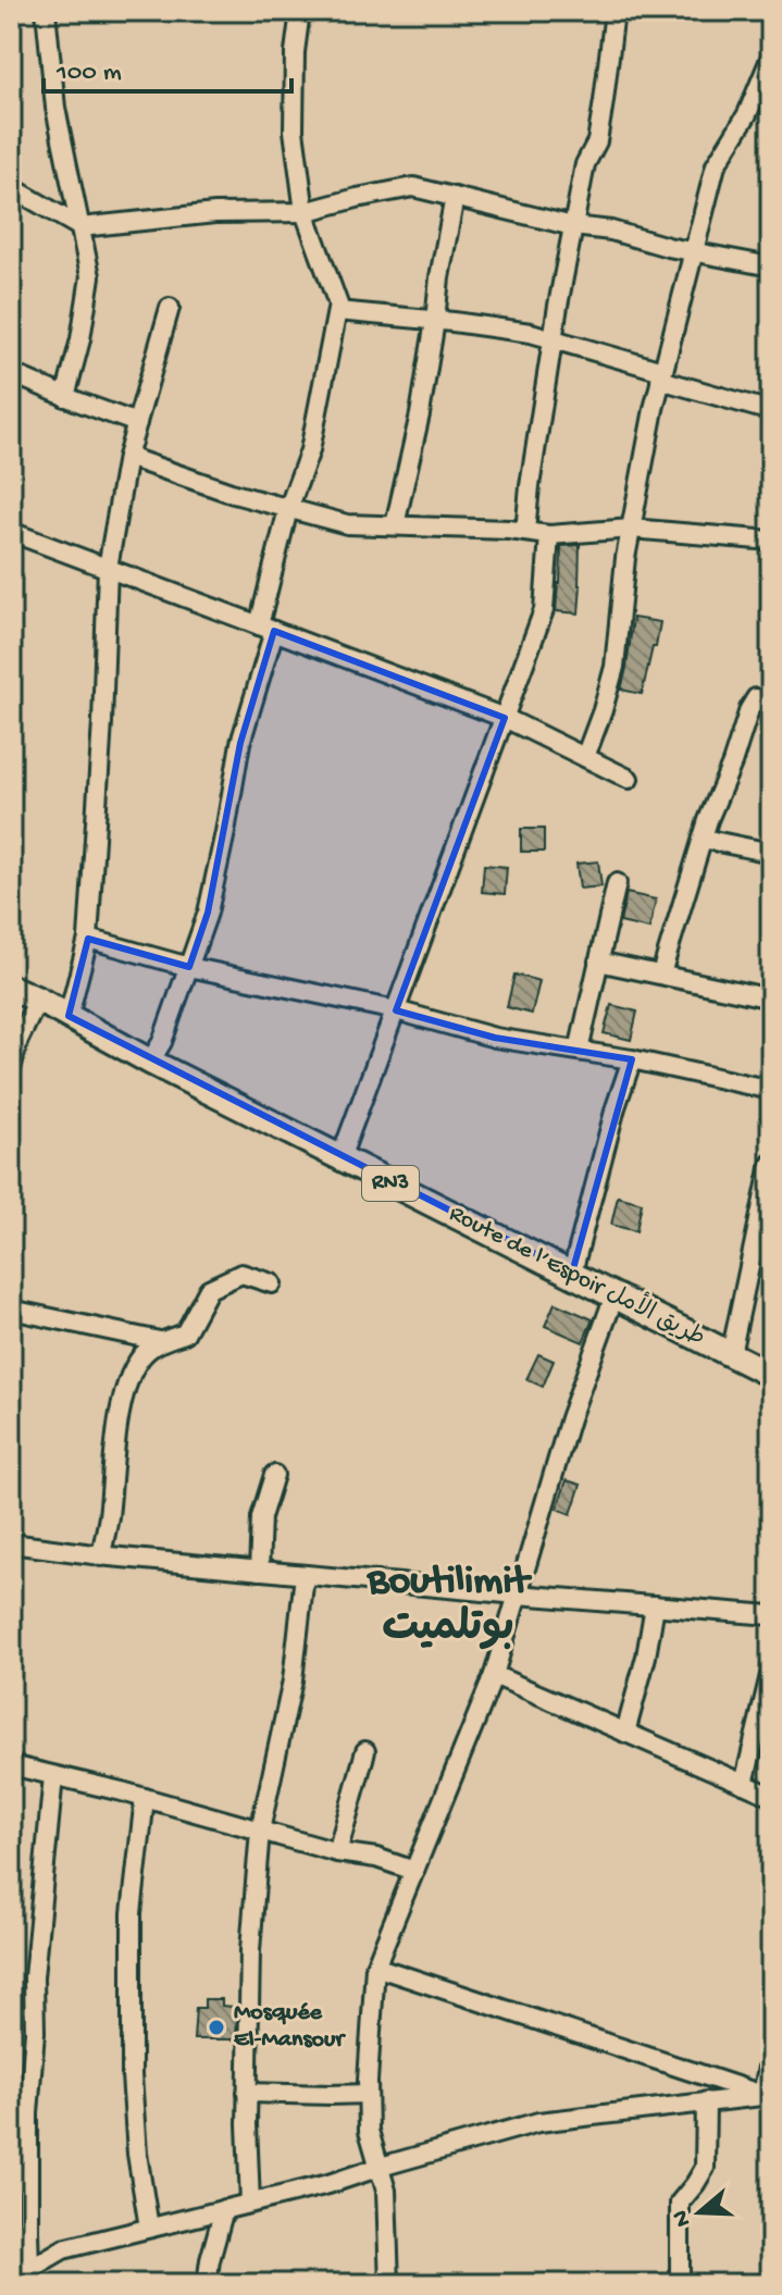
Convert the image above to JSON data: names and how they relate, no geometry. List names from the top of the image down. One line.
{"streets":{"highway":["RN3","Route de l’Espoir طريق الأمل"]},"districts":["Boutilimit بوتلميت"],"places":["Mosquée El-Mansour"],"scale_bar":"100 m","north":"left"}
